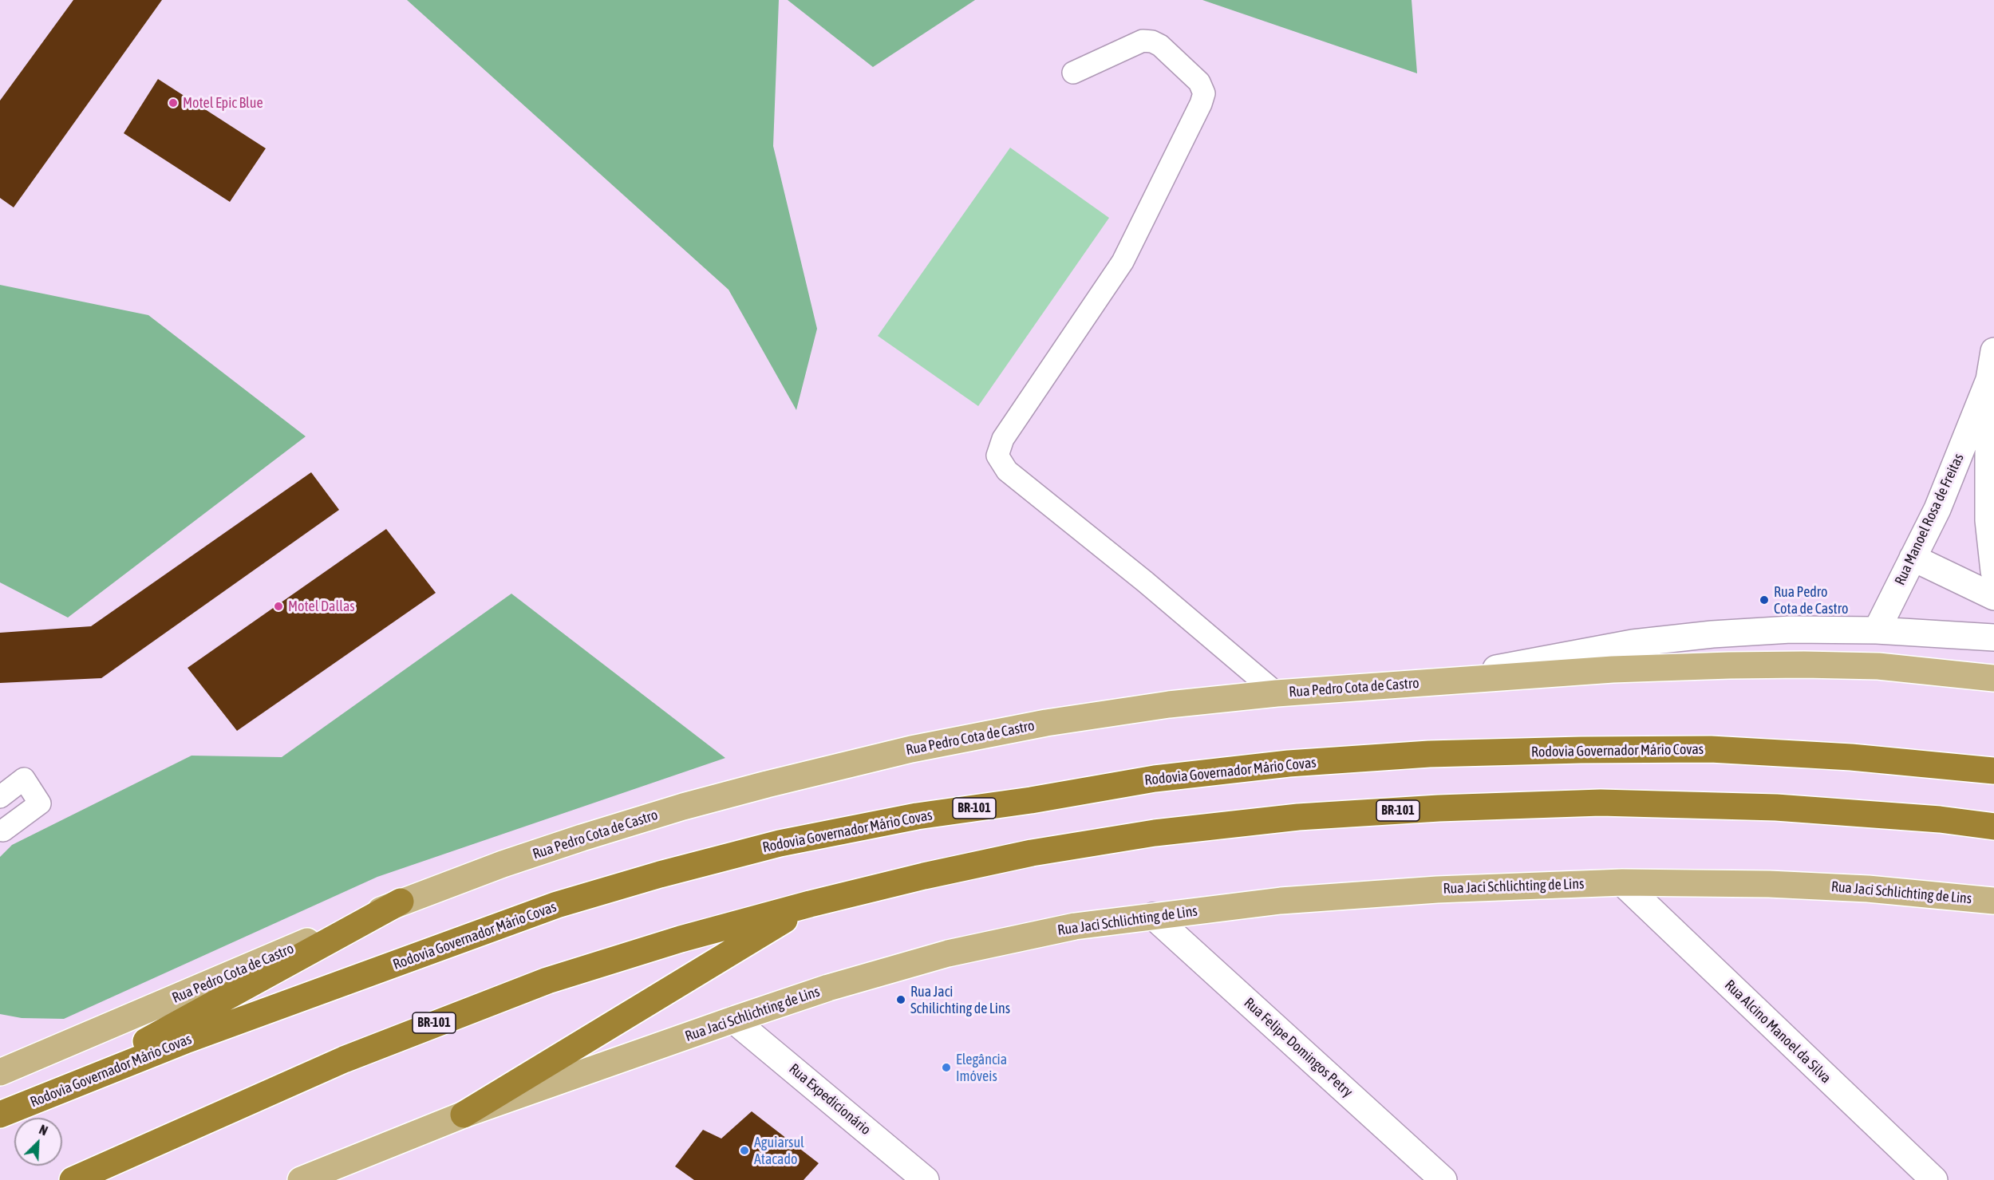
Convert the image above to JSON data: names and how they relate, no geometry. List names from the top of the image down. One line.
{"streets":{"highway":["Rodovia Governador Mário Covas","BR-101"],"main road":["Rua Pedro Cota de Castro","Rua Jaci Schlichting de Lins"],"street":["Rua Manoel Rosa de Freitas","Rua Alcino Manoel da Silva","Rua Felipe Domingos Petry","Rua Expedicionário"]},"crossings":[["Rua Jaci Schlichting de Lins","Rua Alcino Manoel da Silva"],["Rua Jaci Schlichting de Lins","Rua Felipe Domingos Petry"],["Rua Jaci Schlichting de Lins","Rua Expedicionário"]],"places":["Motel Epic Blue","Rua Pedro Cota de Castro","Motel Dallas","Rua Jaci Schilichting de Lins","Elegância Imóveis","Aguiarsul Atacado"],"north":"top right"}
